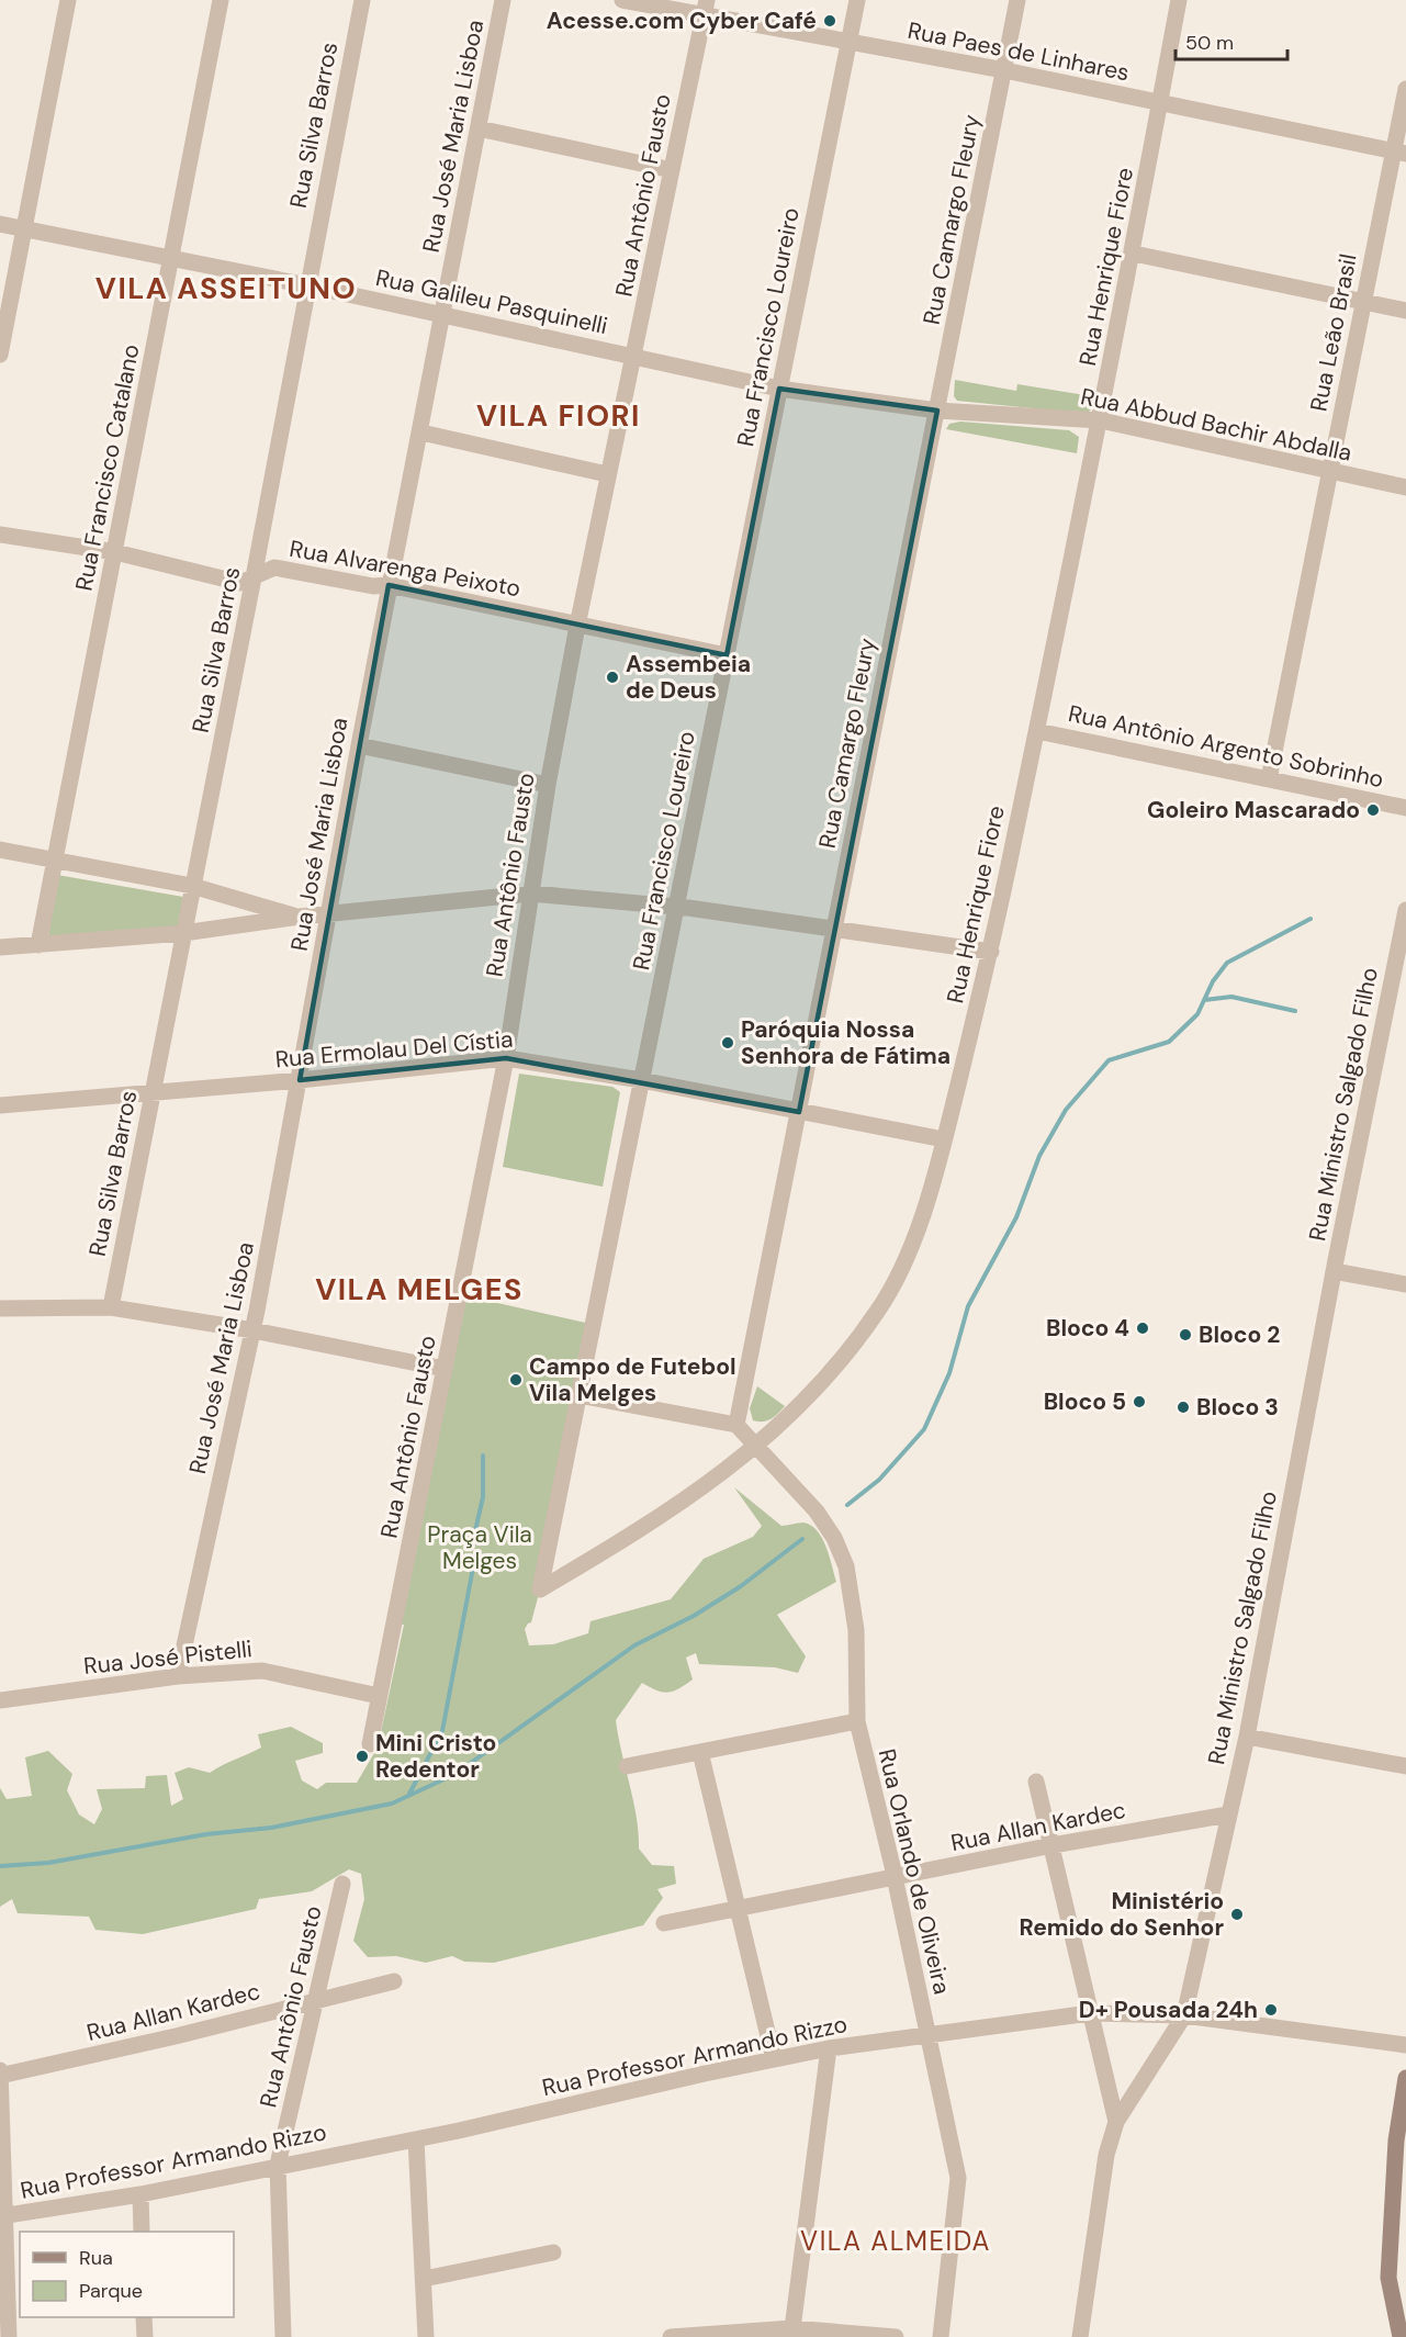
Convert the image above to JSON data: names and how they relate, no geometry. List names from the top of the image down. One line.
{"streets":{"street":["Rua Paes de Linhares","Rua Silva Barros","Rua José Maria Lisboa","Rua Antônio Fausto","Rua Camargo Fleury","Rua Henrique Fiore","Rua Galileu Pasquinelli","Rua Francisco Loureiro","Rua Leão Brasil","Rua Abbud Bachir Abdalla","Rua Francisco Catalano","Rua Alvarenga Peixoto","Rua Antônio Argento Sobrinho","Rua Ermolau Del Cístia","Rua Ministro Salgado Filho","Rua José Pistelli","Rua Allan Kardec","Rua Orlando de Oliveira","Rua Professor Armando Rizzo"]},"crossings":[["Rua Paes de Linhares","Rua Antônio Fausto"],["Rua Paes de Linhares","Rua Camargo Fleury"],["Rua Paes de Linhares","Rua Henrique Fiore"],["Rua Paes de Linhares","Rua Francisco Loureiro"],["Rua Paes de Linhares","Rua Leão Brasil"],["Rua Silva Barros","Rua Galileu Pasquinelli"],["Rua Silva Barros","Rua Alvarenga Peixoto"],["Rua Silva Barros","Rua Ermolau Del Cístia"],["Rua José Maria Lisboa","Rua Galileu Pasquinelli"],["Rua José Maria Lisboa","Rua Alvarenga Peixoto"],["Rua José Maria Lisboa","Rua Ermolau Del Cístia"],["Rua José Maria Lisboa","Rua José Pistelli"],["Rua Antônio Fausto","Rua Galileu Pasquinelli"],["Rua Antônio Fausto","Rua Alvarenga Peixoto"],["Rua Antônio Fausto","Rua Ermolau Del Cístia"],["Rua Antônio Fausto","Rua José Pistelli"],["Rua Antônio Fausto","Rua Allan Kardec"],["Rua Antônio Fausto","Rua Professor Armando Rizzo"],["Rua Camargo Fleury","Rua Abbud Bachir Abdalla"],["Rua Camargo Fleury","Rua Ermolau Del Cístia"],["Rua Camargo Fleury","Rua Orlando de Oliveira"],["Rua Henrique Fiore","Rua Francisco Loureiro"],["Rua Henrique Fiore","Rua Abbud Bachir Abdalla"],["Rua Henrique Fiore","Rua Antônio Argento Sobrinho"],["Rua Henrique Fiore","Rua Ermolau Del Cístia"],["Rua Henrique Fiore","Rua Orlando de Oliveira"],["Rua Galileu Pasquinelli","Rua Francisco Loureiro"],["Rua Galileu Pasquinelli","Rua Abbud Bachir Abdalla"],["Rua Galileu Pasquinelli","Rua Francisco Catalano"],["Rua Francisco Loureiro","Rua Abbud Bachir Abdalla"],["Rua Francisco Loureiro","Rua Alvarenga Peixoto"],["Rua Francisco Loureiro","Rua Ermolau Del Cístia"],["Rua Leão Brasil","Rua Abbud Bachir Abdalla"],["Rua Leão Brasil","Rua Antônio Argento Sobrinho"],["Rua Francisco Catalano","Rua Alvarenga Peixoto"],["Rua Ministro Salgado Filho","Rua Allan Kardec"],["Rua Ministro Salgado Filho","Rua Professor Armando Rizzo"],["Rua Allan Kardec","Rua Orlando de Oliveira"],["Rua Orlando de Oliveira","Rua Professor Armando Rizzo"]],"districts":["VILA ASSEITUNO","VILA FIORI","VILA MELGES","VILA ALMEIDA"],"parks":["Praça Vila Melges"],"places":["Acesse.com Cyber Café","Assembeia de Deus","Goleiro Mascarado","Paróquia Nossa Senhora de Fátima","Bloco 4","Bloco 2","Campo de Futebol Vila Melges","Bloco 5","Bloco 3","Mini Cristo Redentor","Ministério Remido do Senhor","D+ Pousada 24h"],"legend":["Rua","Parque"],"scale_bar":"50 m"}
